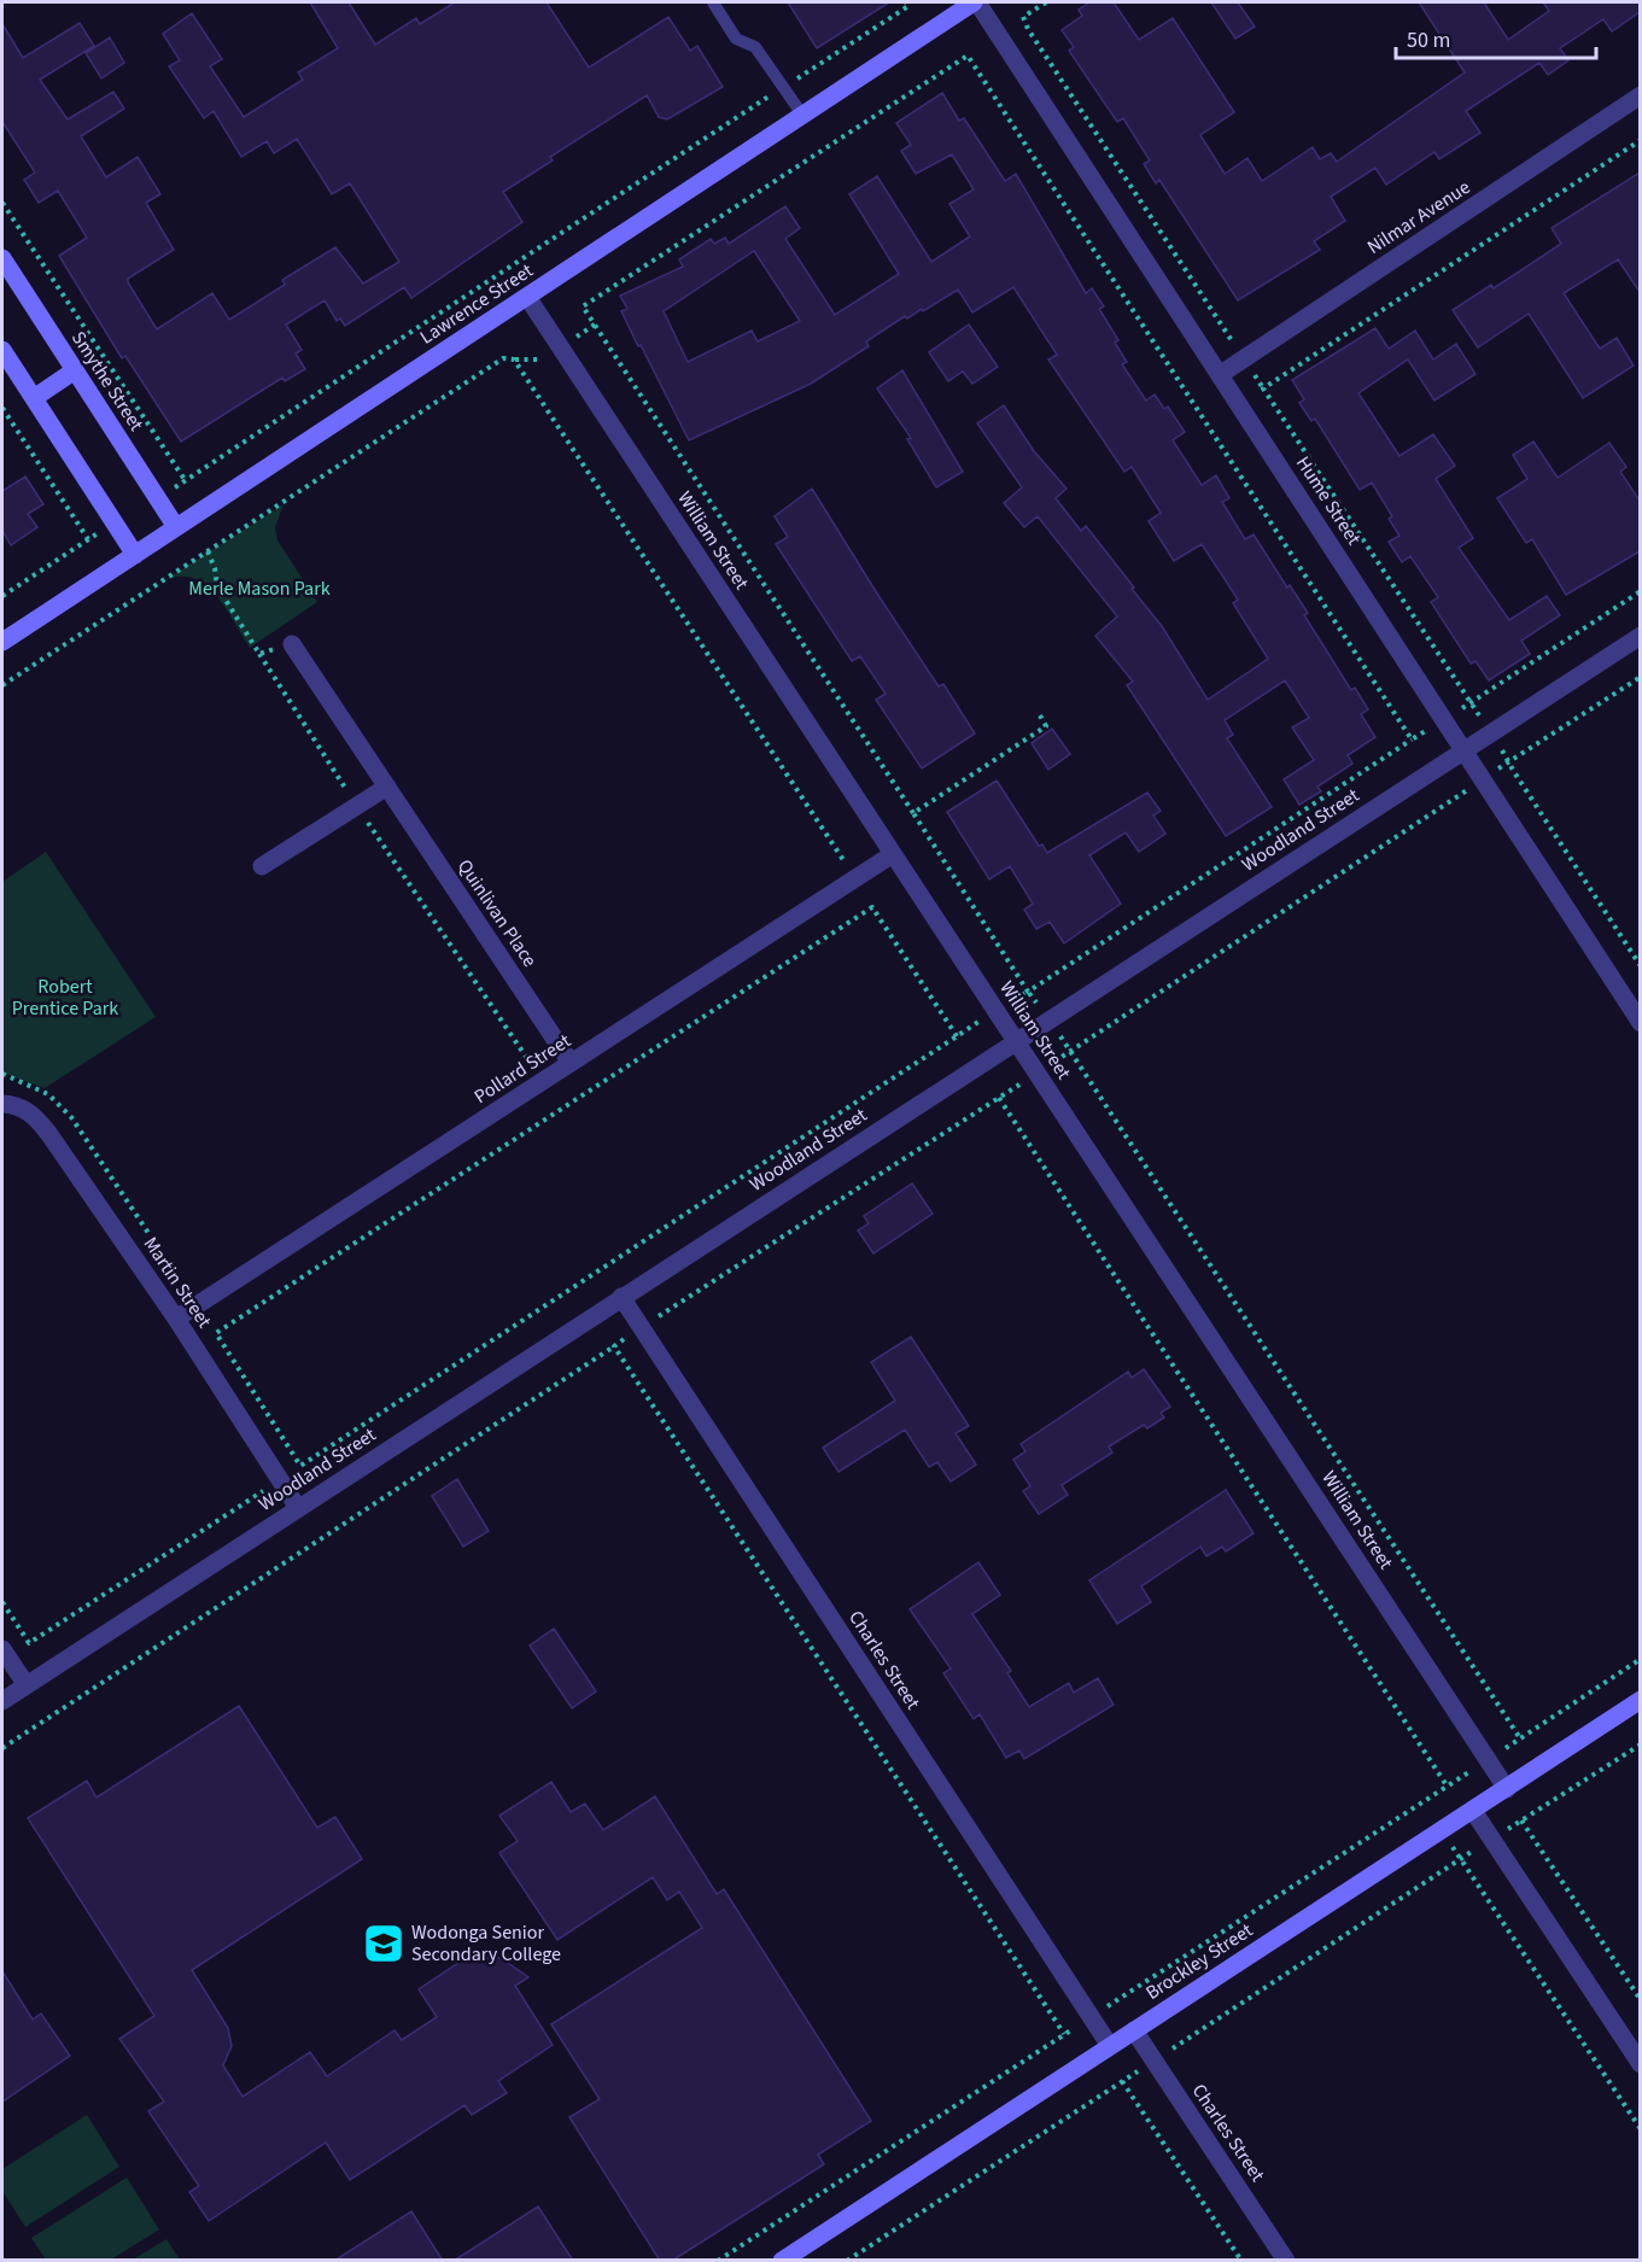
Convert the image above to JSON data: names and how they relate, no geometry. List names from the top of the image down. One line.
{"streets":{"main road":["Lawrence Street","Smythe Street","Brockley Street"],"street":["Nilmar Avenue","Hume Street","William Street","Woodland Street","Quinlivan Place","Pollard Street","Martin Street","Charles Street"]},"crossings":[["Nilmar Avenue","Hume Street"],["Lawrence Street","Smythe Street"],["Lawrence Street","Hume Street"],["Lawrence Street","William Street"],["Hume Street","Woodland Street"],["William Street","Woodland Street"],["William Street","Pollard Street"],["William Street","Brockley Street"],["Woodland Street","Martin Street"],["Woodland Street","Charles Street"],["Quinlivan Place","Pollard Street"],["Pollard Street","Martin Street"],["Charles Street","Brockley Street"]],"parks":["Merle Mason Park","Robert Prentice Park"],"places":{"school or university":["Wodonga Senior Secondary College"]},"scale_bar":"50 m"}
